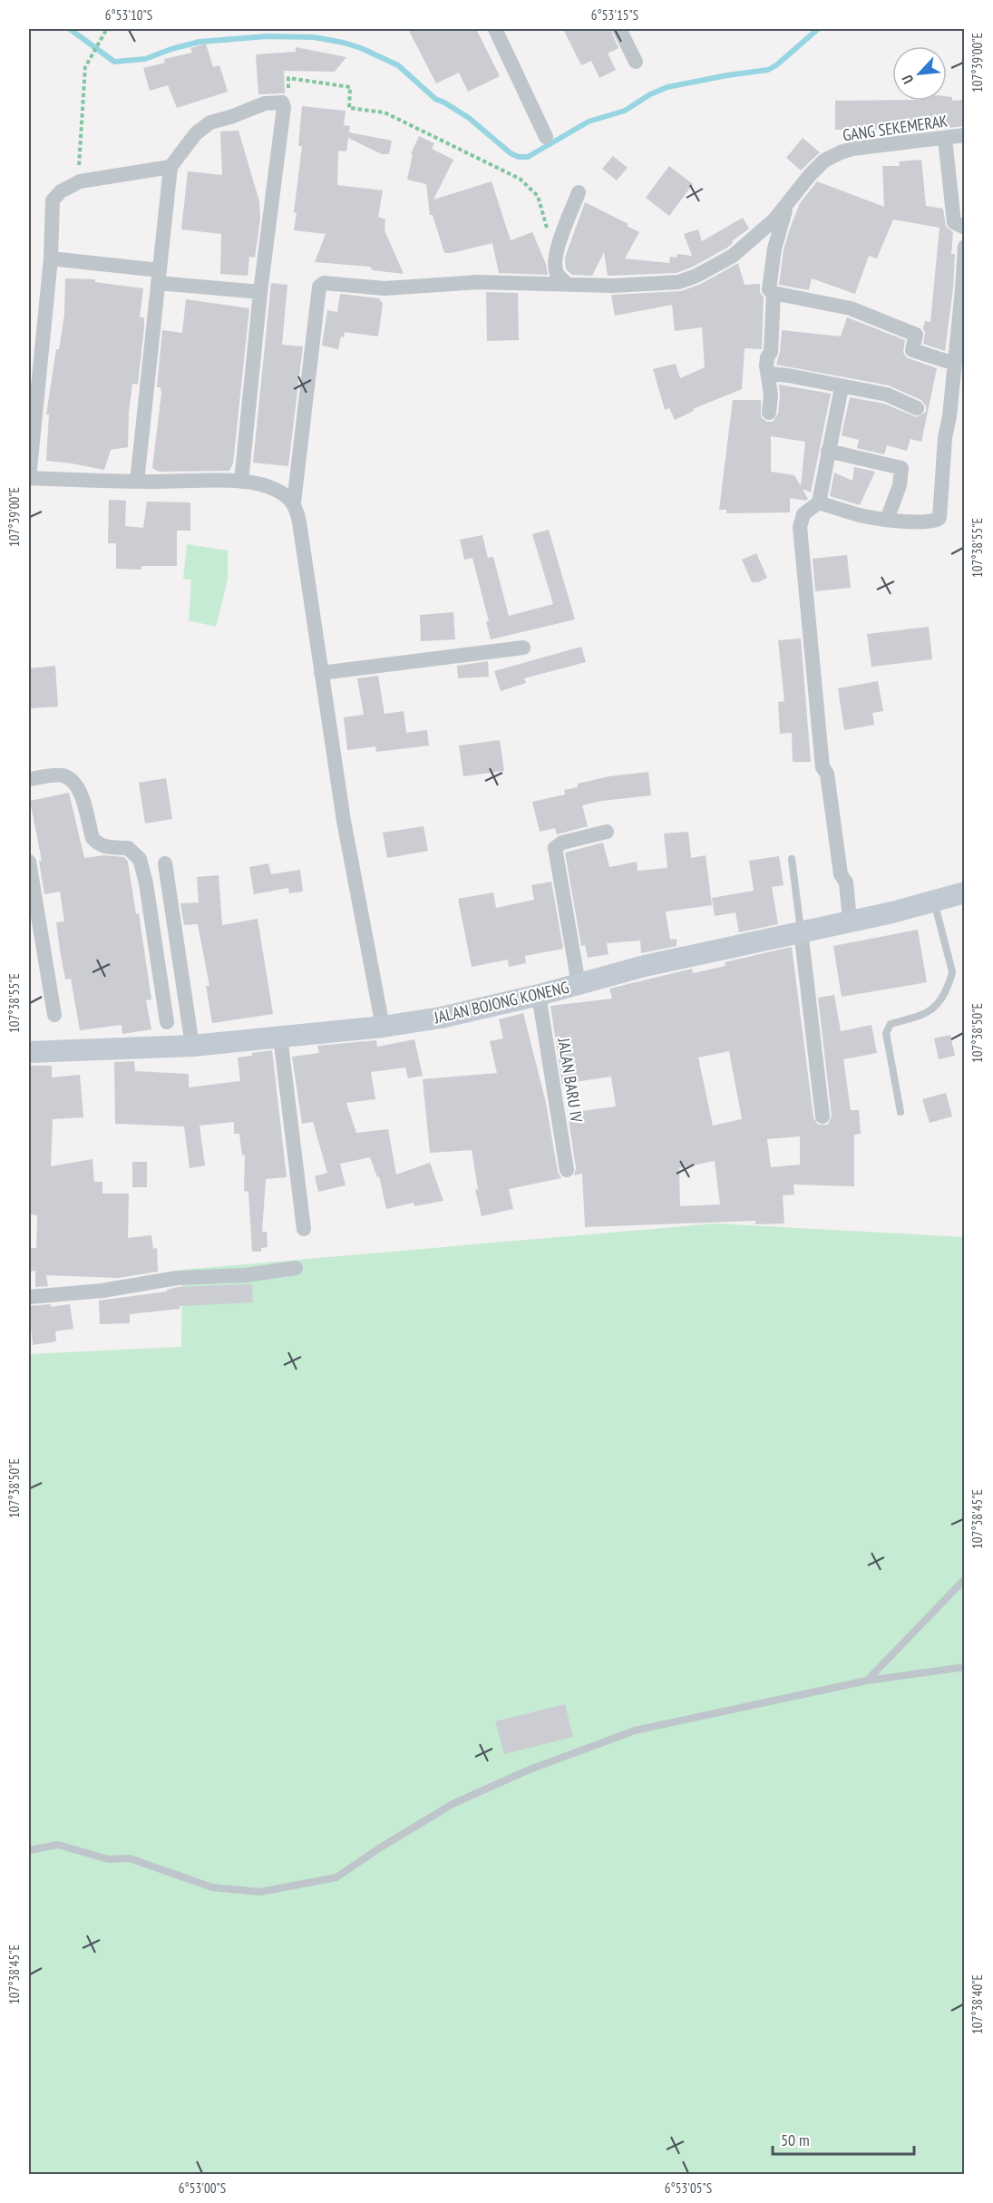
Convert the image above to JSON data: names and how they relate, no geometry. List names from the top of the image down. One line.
{"streets":{"street":["GANG SEKEMERAK","JALAN BOJONG KONENG","JALAN BARU IV"]},"crossings":[["JALAN BOJONG KONENG","JALAN BARU IV"]],"scale_bar":"50 m","north":"bottom left","coordinates":["6°53'10\"S","6°53'15\"S","107°39'00\"E","107°38'55\"E","107°38'50\"E","107°38'45\"E","107°38'40\"E","6°53'00\"S","6°53'05\"S"]}
